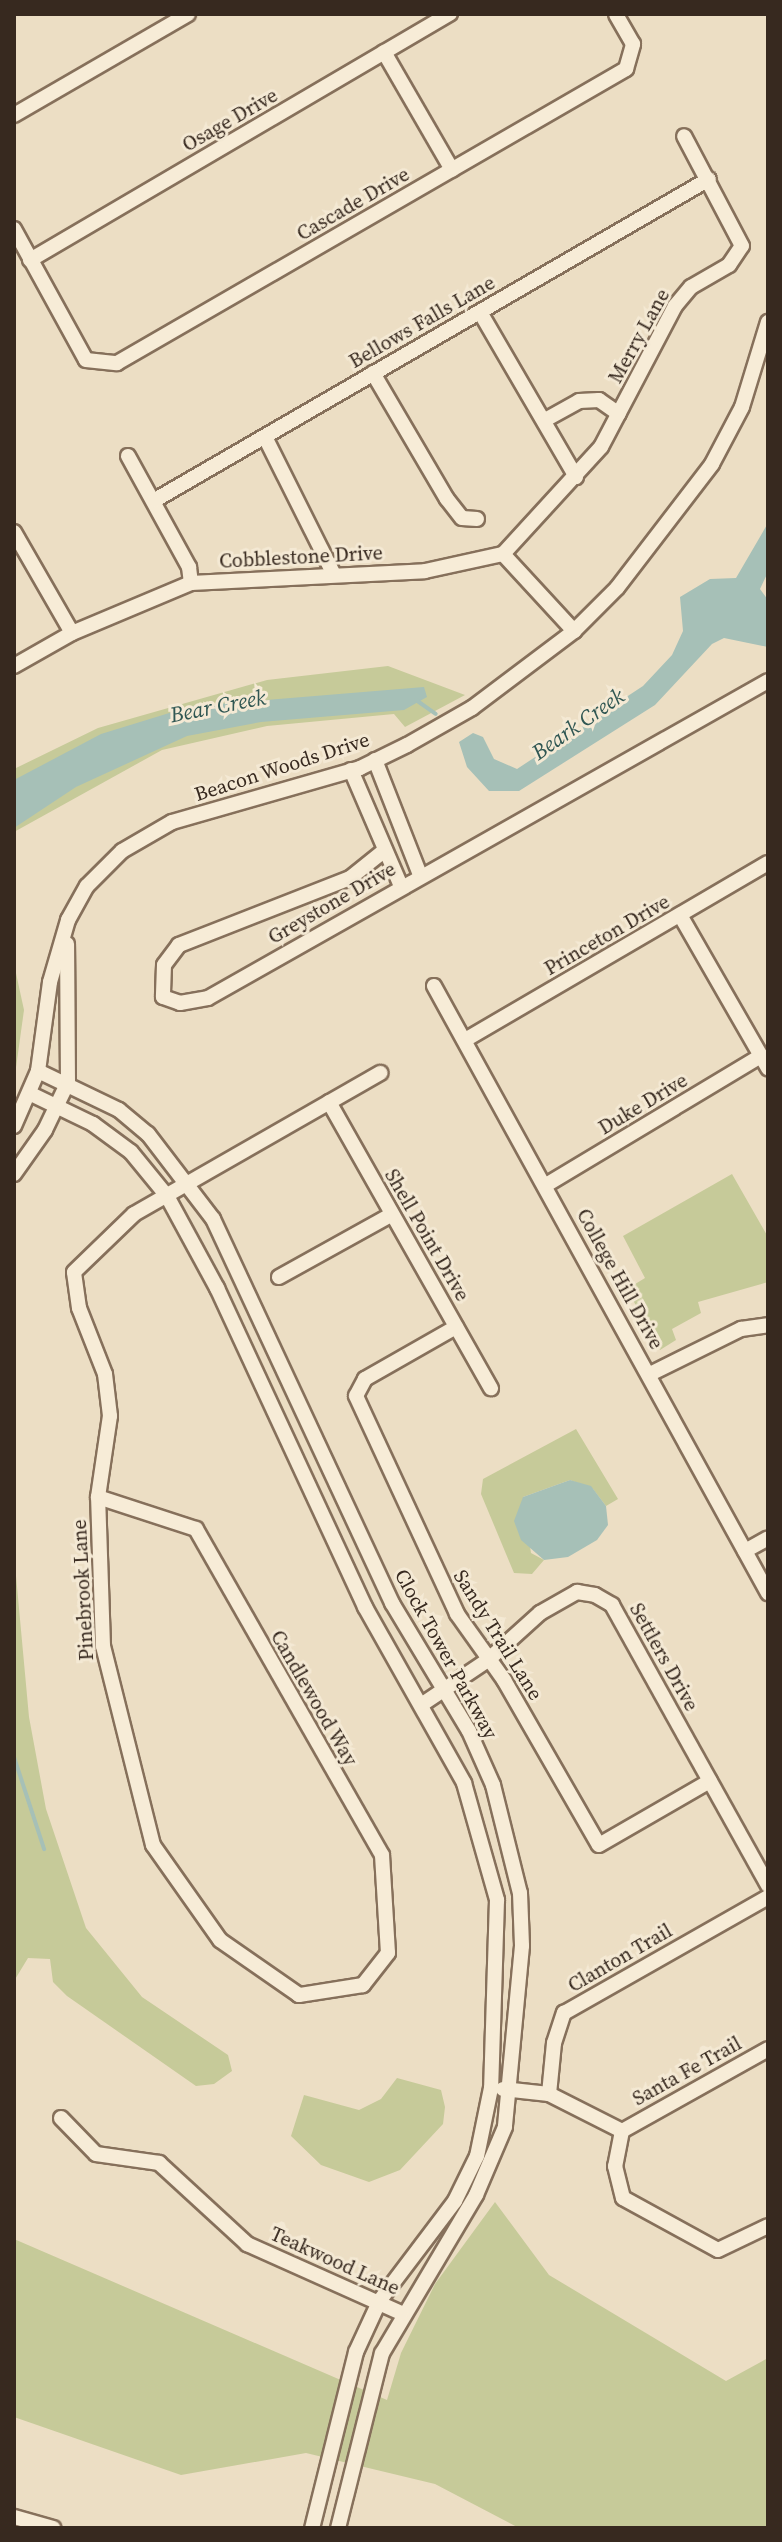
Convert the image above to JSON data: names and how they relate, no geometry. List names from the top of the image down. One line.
{"streets":{"street":["Osage Drive","Cascade Drive","Bellows Falls Lane","Merry Lane","Cobblestone Drive","Beacon Woods Drive","Greystone Drive","Princeton Drive","Duke Drive","Shell Point Drive","College Hill Drive","Pinebrook Lane","Sandy Trail Lane","Clock Tower Parkway","Settlers Drive","Candlewood Way","Clanton Trail","Santa Fe Trail","Teakwood Lane"]},"crossings":[["Osage Drive","Cascade Drive"],["Bellows Falls Lane","Merry Lane"],["Merry Lane","Cobblestone Drive"],["Beacon Woods Drive","Clock Tower Parkway"],["Princeton Drive","College Hill Drive"],["Duke Drive","College Hill Drive"],["Shell Point Drive","Sandy Trail Lane"],["Pinebrook Lane","Candlewood Way"],["Sandy Trail Lane","Settlers Drive"],["Clock Tower Parkway","Settlers Drive"],["Clock Tower Parkway","Santa Fe Trail"],["Clock Tower Parkway","Teakwood Lane"],["Clanton Trail","Santa Fe Trail"]],"water":["Bear Creek","Beark Creek"]}
